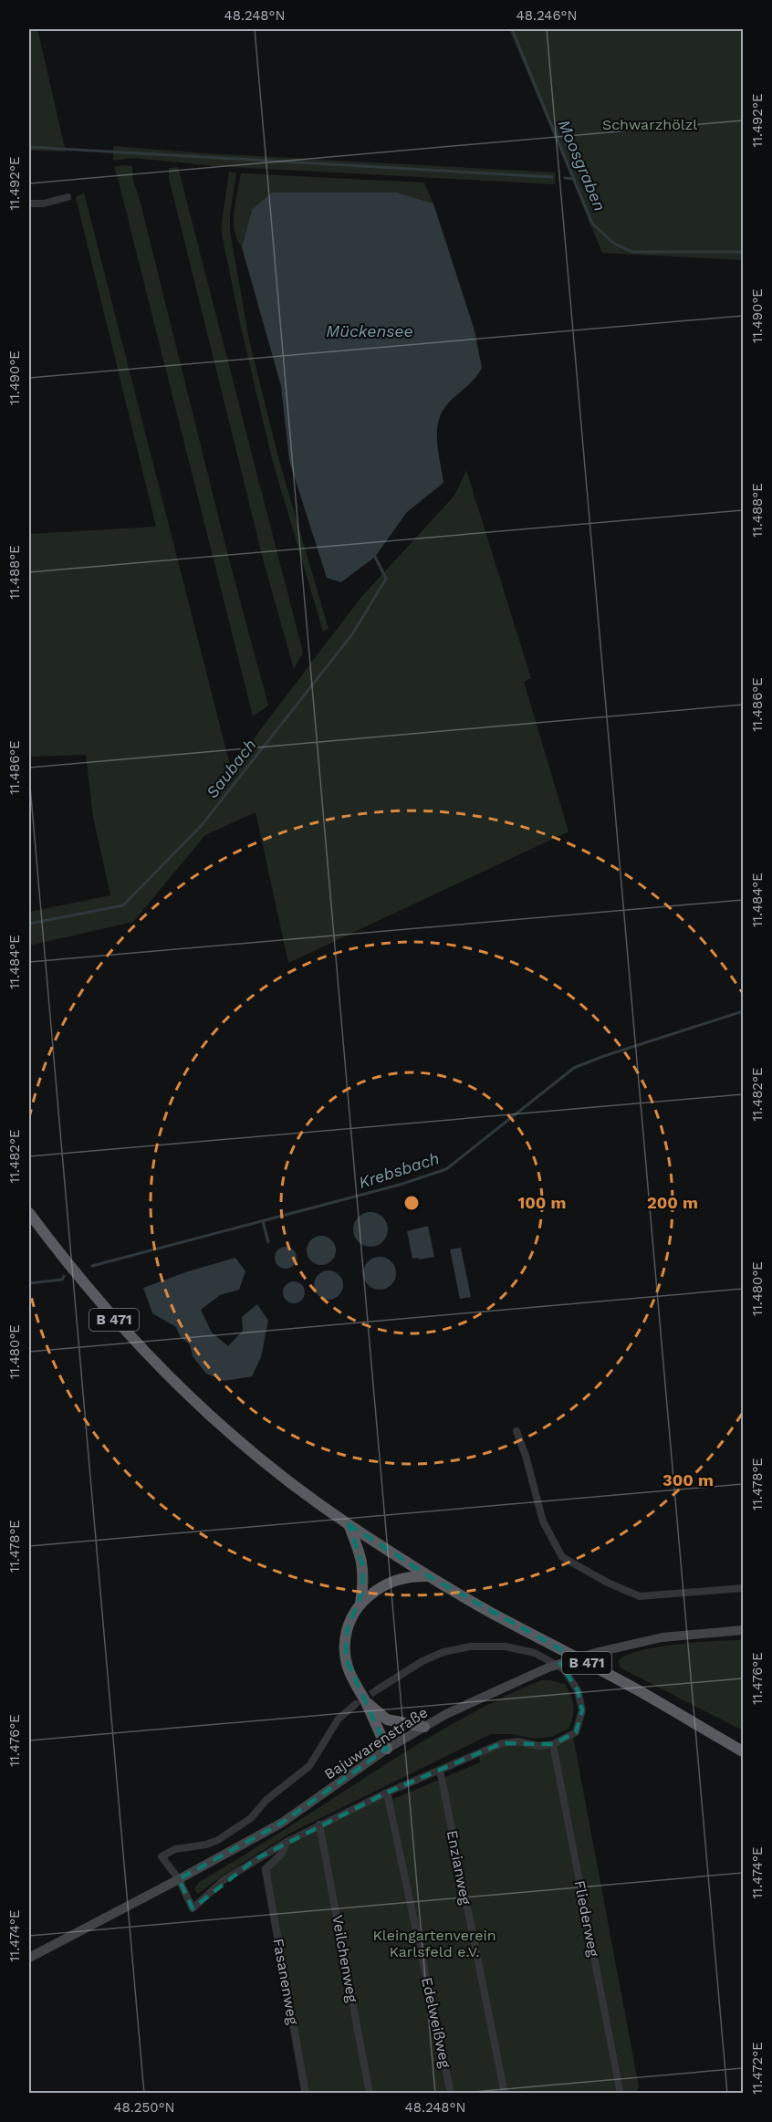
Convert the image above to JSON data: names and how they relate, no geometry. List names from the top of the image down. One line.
{"streets":{"highway":["B 471"],"main road":["Bajuwarenstraße"],"street":["Enzianweg","Fliederweg","Veilchenweg","Fasanenweg","Edelweißweg"]},"water":["Moosgraben","Mückensee","Saubach","Krebsbach"],"parks":["Schwarzhölzl","Kleingartenverein Karlsfeld e.V."],"coordinates":["48.248°N","48.246°N","11.492°E","11.490°E","11.488°E","11.486°E","11.484°E","11.482°E","11.480°E","11.478°E","11.476°E","11.474°E","11.472°E","48.250°N"],"rings":["100 m","200 m","300 m"]}
